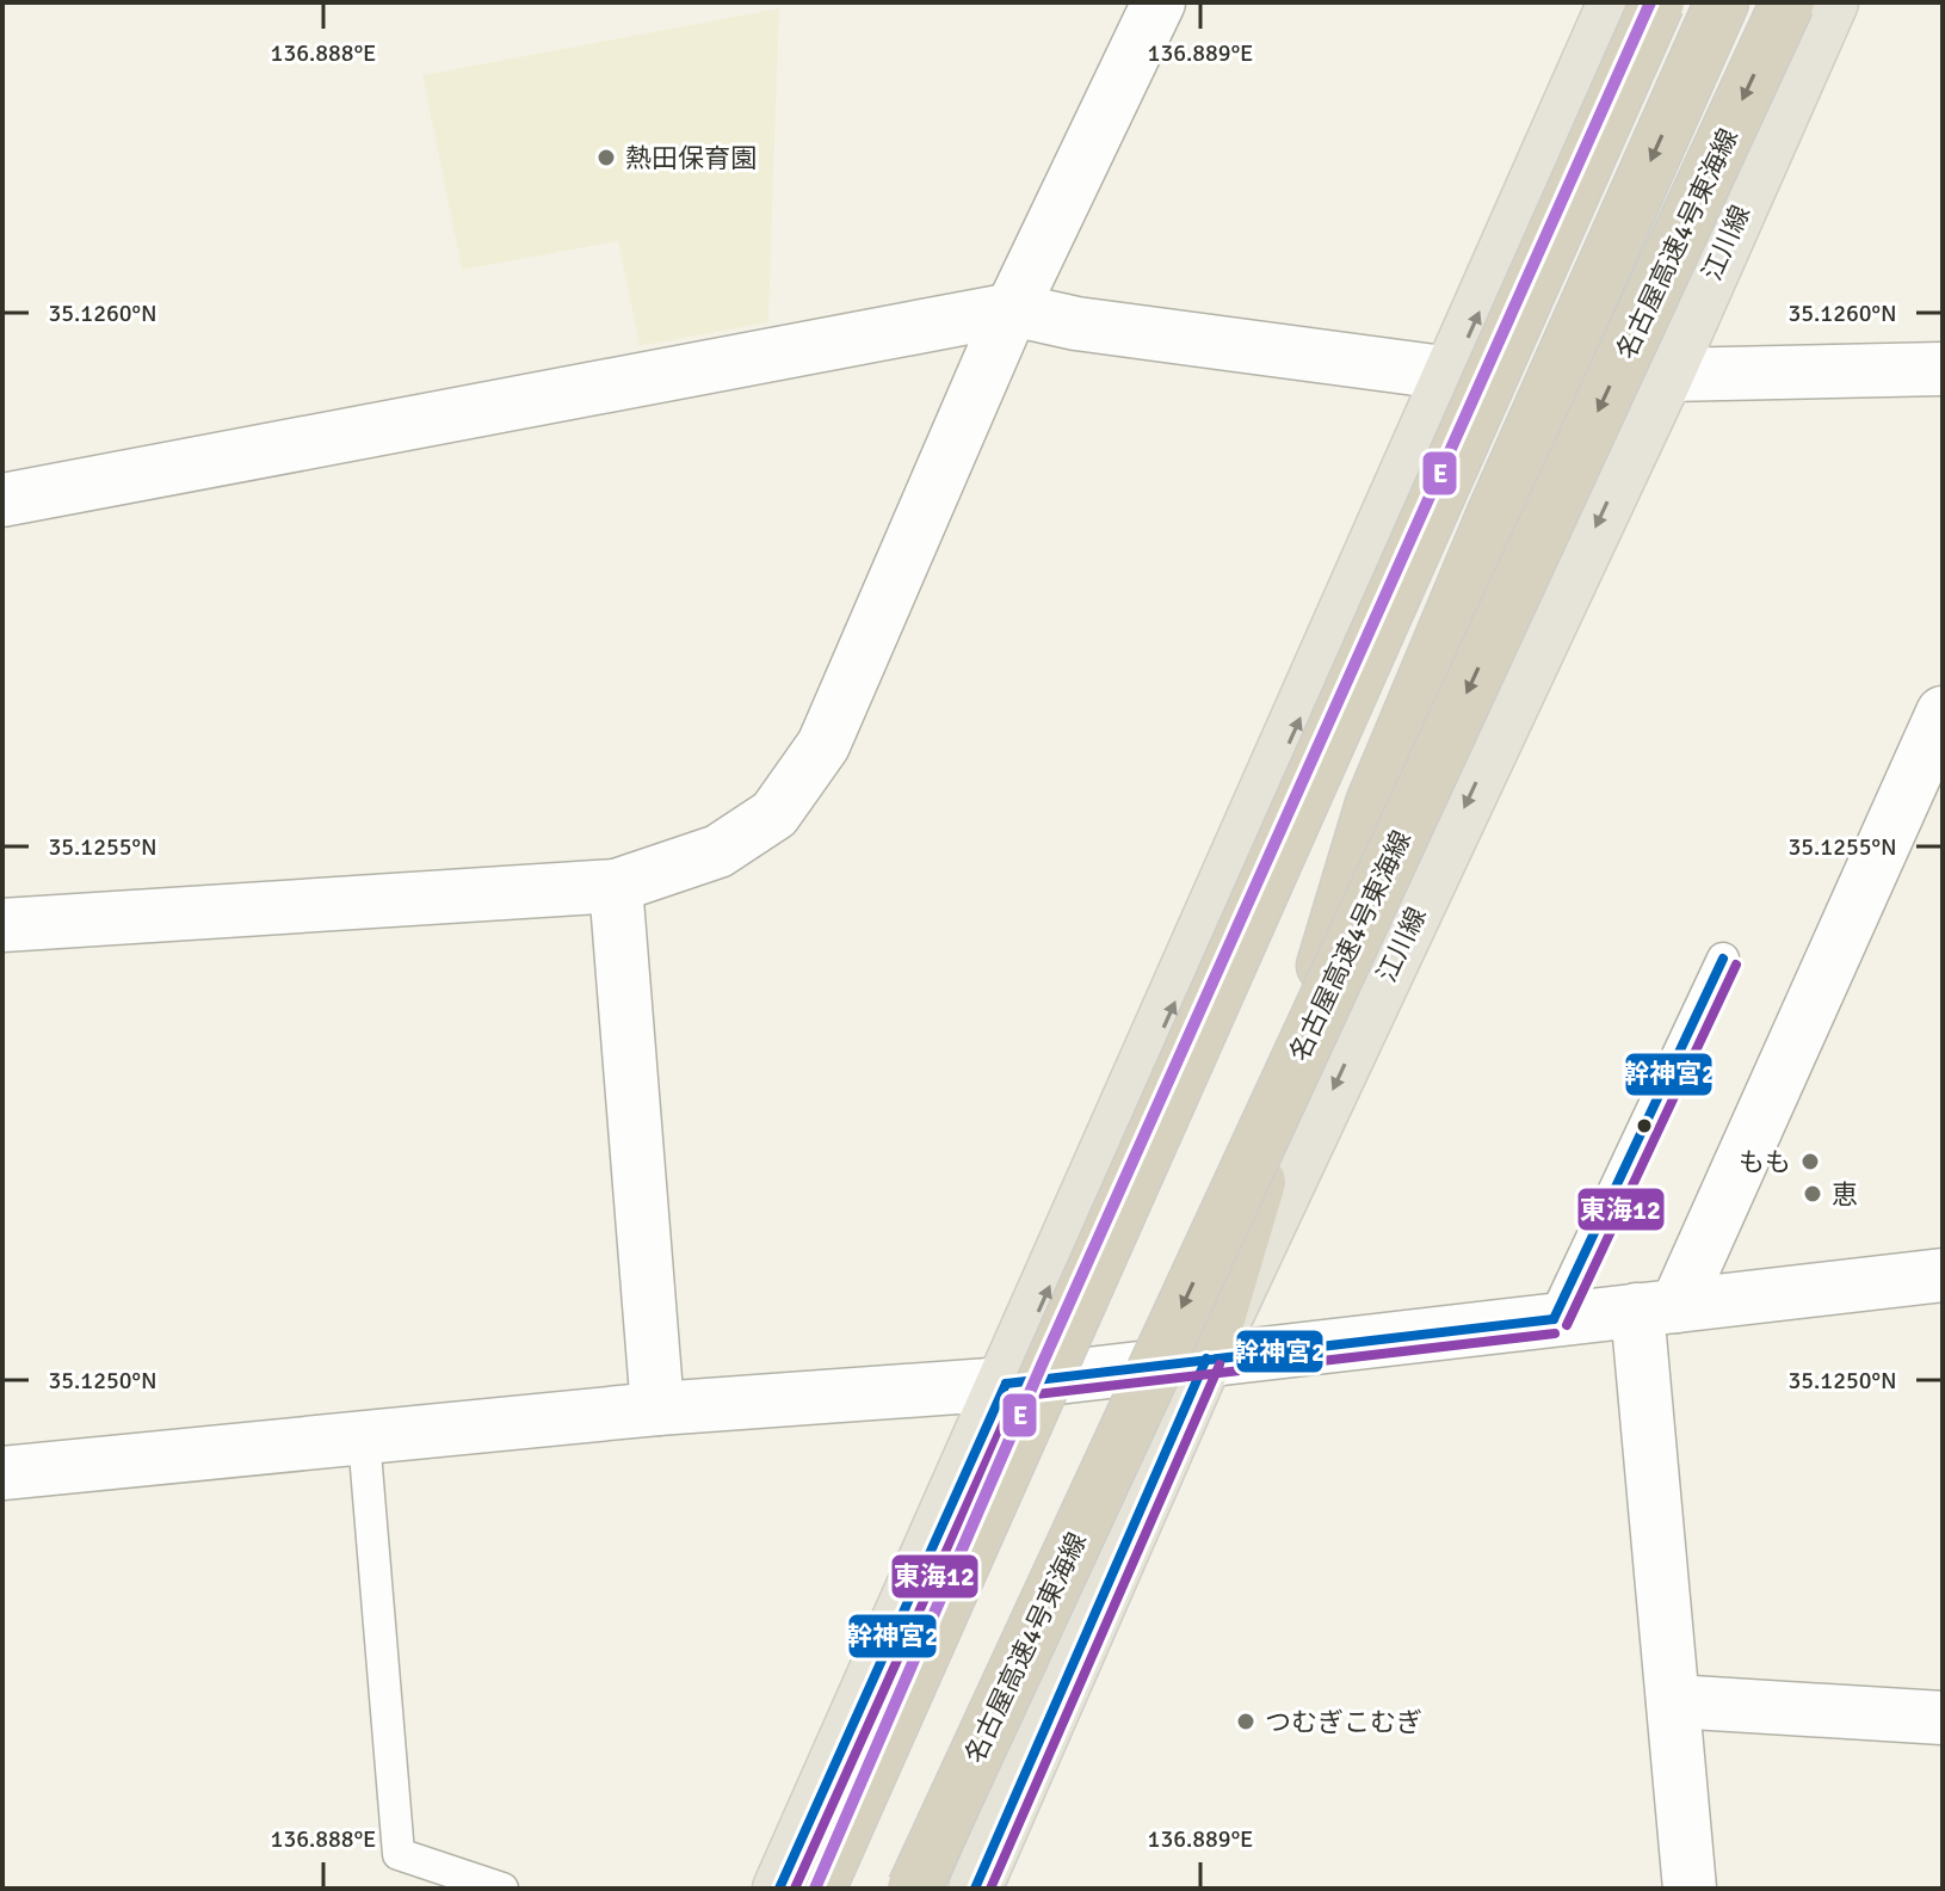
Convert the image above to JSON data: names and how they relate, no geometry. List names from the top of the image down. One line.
{"streets":{"highway":["名古屋高速4号東海線"],"main road":["江川線"]},"places":["熱田保育園","もも","恵","つむぎこむぎ"],"lines":["transit line E","transit line 幹神宮2","transit line 東海12"],"coordinates":["136.888°E","136.889°E","35.1260°N","35.1255°N","35.1250°N"]}
